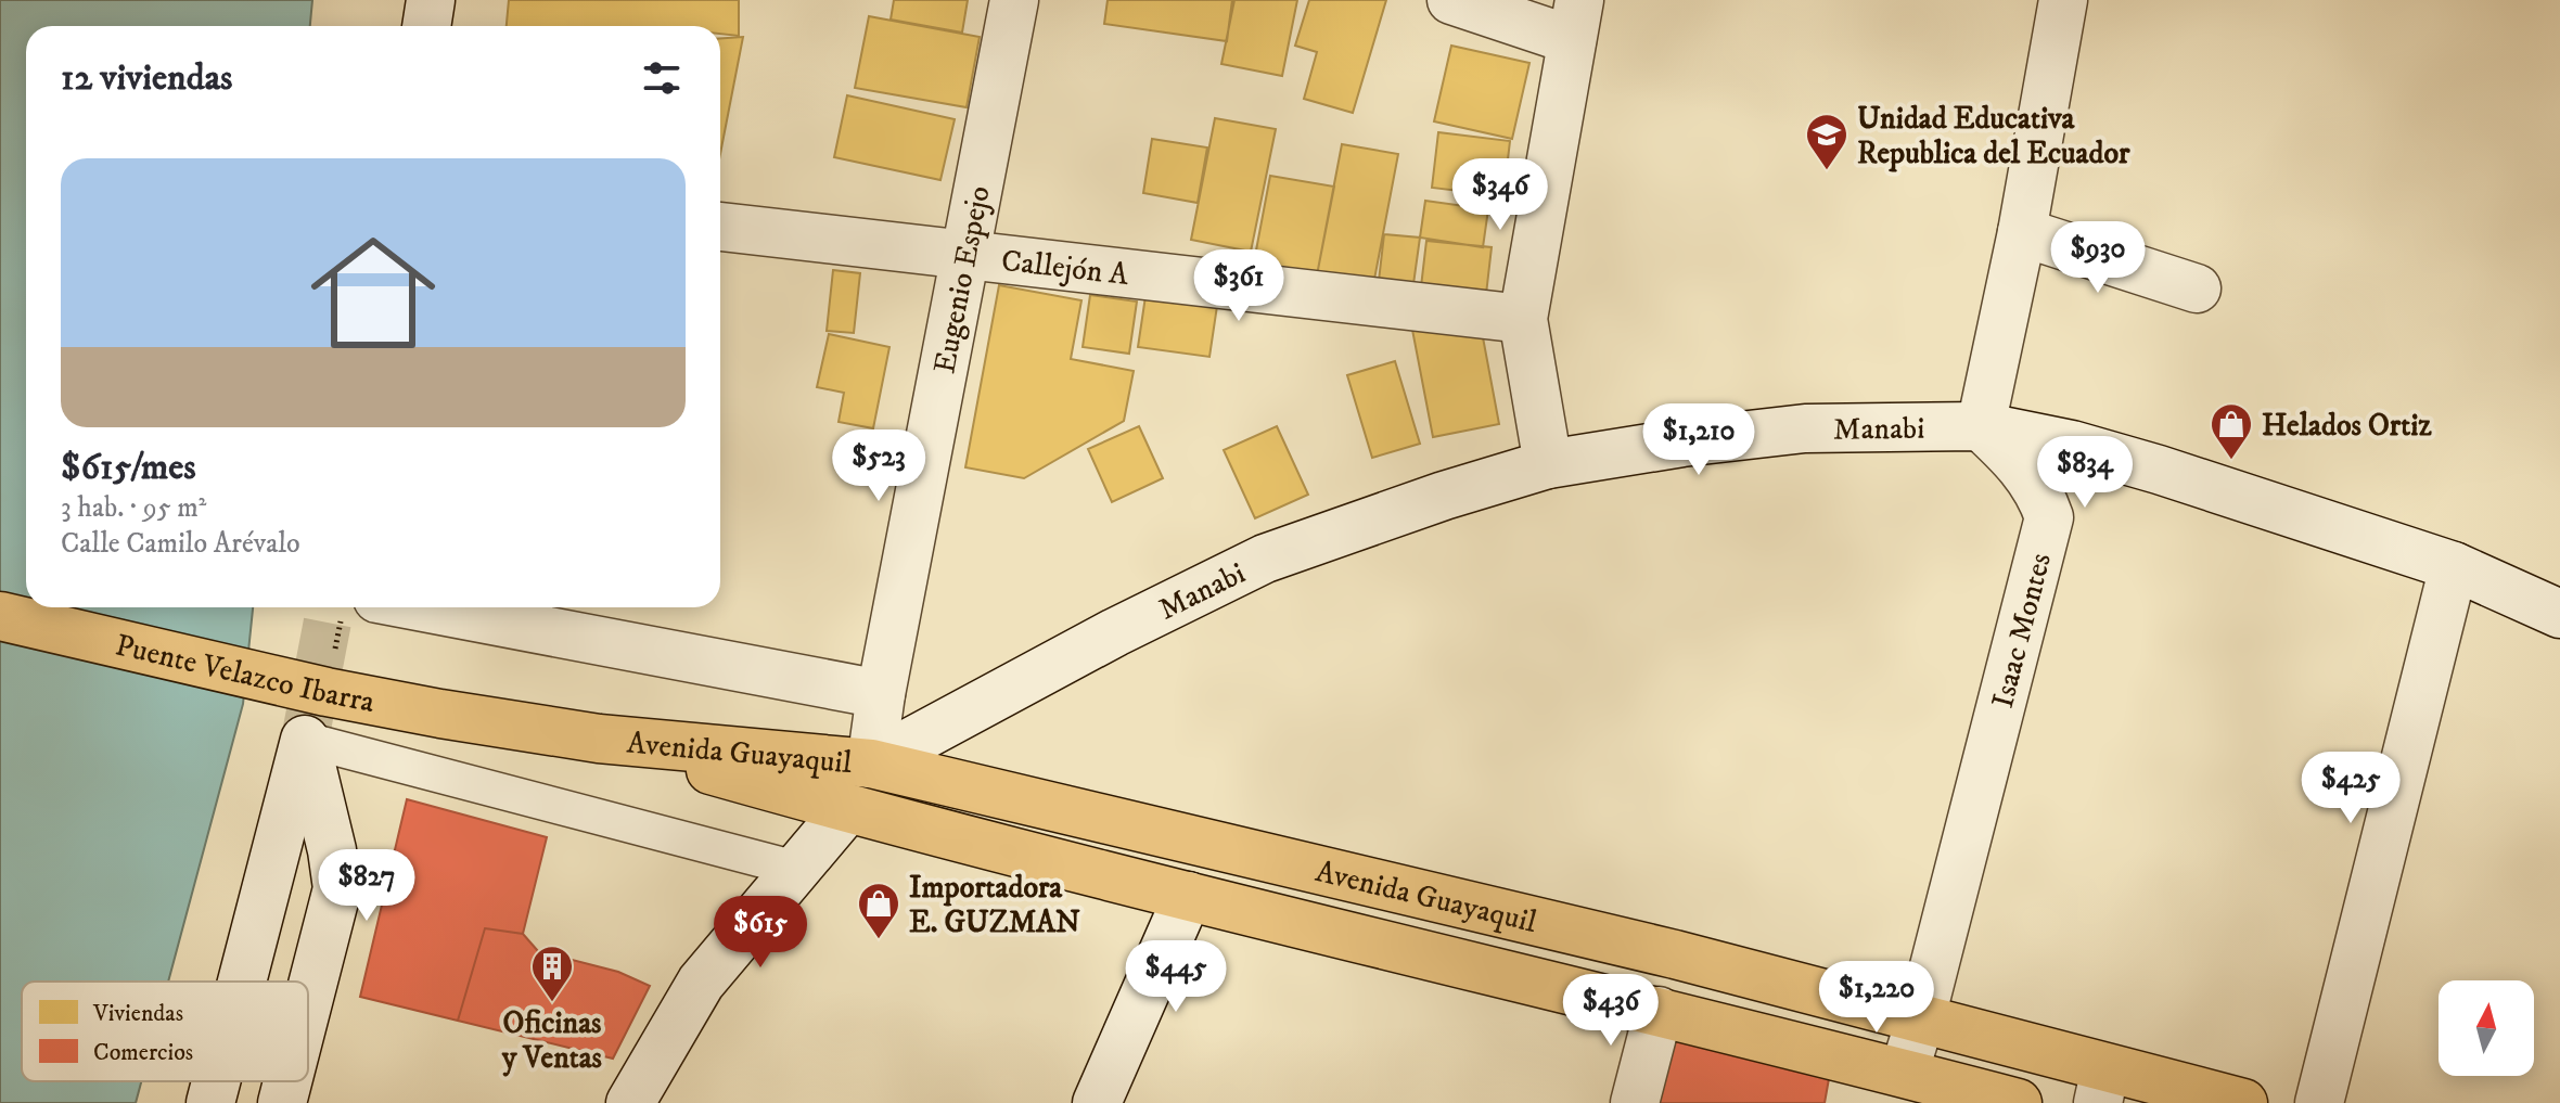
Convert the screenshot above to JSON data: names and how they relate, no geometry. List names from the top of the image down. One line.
{"streets":{"highway":["Puente Velazco Ibarra","Avenida Guayaquil"],"street":["Callejón A","Eugenio Espejo","Manabi","Isaac Montes"]},"crossings":[["Callejón A","Eugenio Espejo"],["Eugenio Espejo","Manabi"],["Eugenio Espejo","Avenida Guayaquil"],["Manabi","Isaac Montes"],["Manabi","Avenida Guayaquil"],["Isaac Montes","Avenida Guayaquil"],["Puente Velazco Ibarra","Avenida Guayaquil"]],"places":{"school or university":["Unidad Educativa Republica del Ecuador"],"shop":["Helados Ortiz","Importadora E. GUZMAN"],"building":["Oficinas y Ventas"]},"legend":["Viviendas","Comercios"],"north":"top","page":{"heading":"12 viviendas","list":[{"name":"$615/mes","note":"3 hab. · 95 m² · Calle Camilo Arévalo"}],"price":["$346","$930","$361","$1,210","$523","$834","$425","$827","$615","$445","$1,220","$436"]}}
